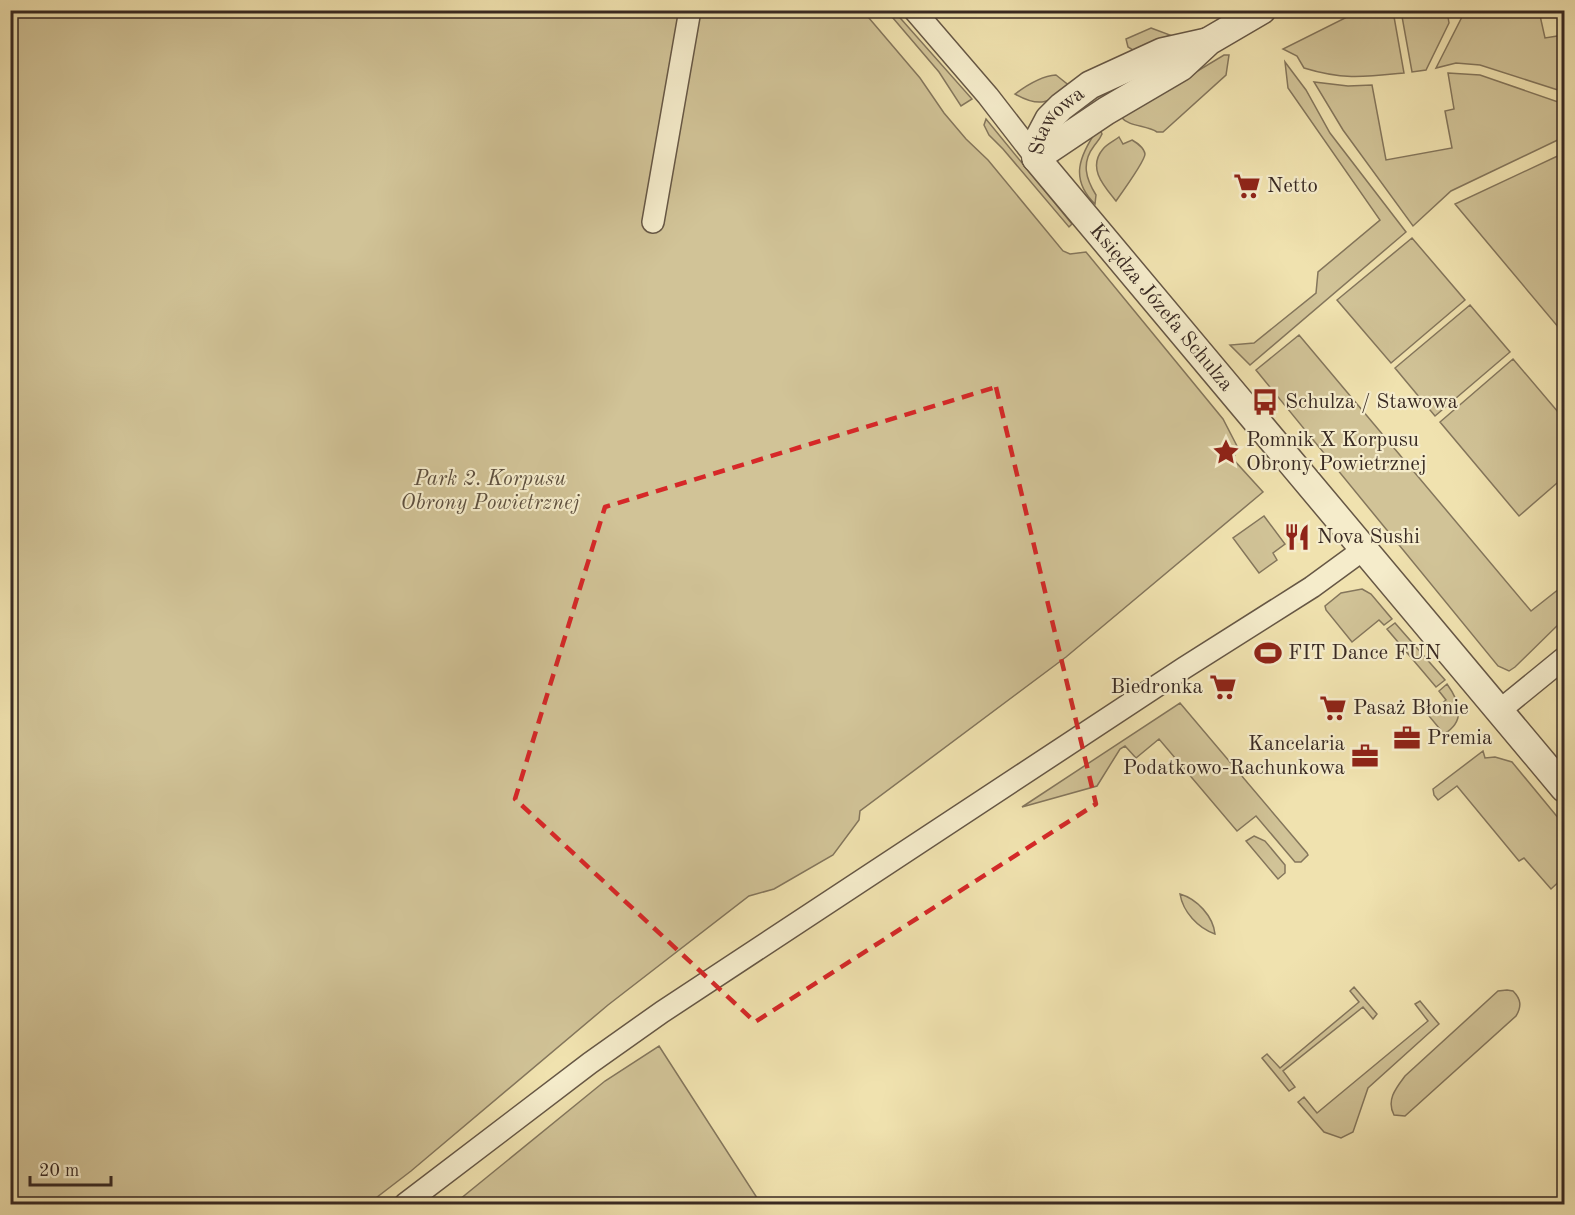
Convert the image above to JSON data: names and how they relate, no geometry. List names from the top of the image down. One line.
{"streets":{"street":["Stawowa","Księdza Józefa Schulza"]},"crossings":[["Stawowa","Księdza Józefa Schulza"]],"parks":["Park 2. Korpusu Obrony Powietrznej"],"places":{"supermarket":["Netto","Biedronka","Pasaż Błonie"],"bus stop":["Schulza / Stawowa"],"place":["Pomnik X Korpusu Obrony Powietrznej"],"restaurant":["Nova Sushi"],"sports":["FIT Dance FUN"],"office":["Premia","Kancelaria Podatkowo-Rachunkowa"]},"scale_bar":"20 m"}
